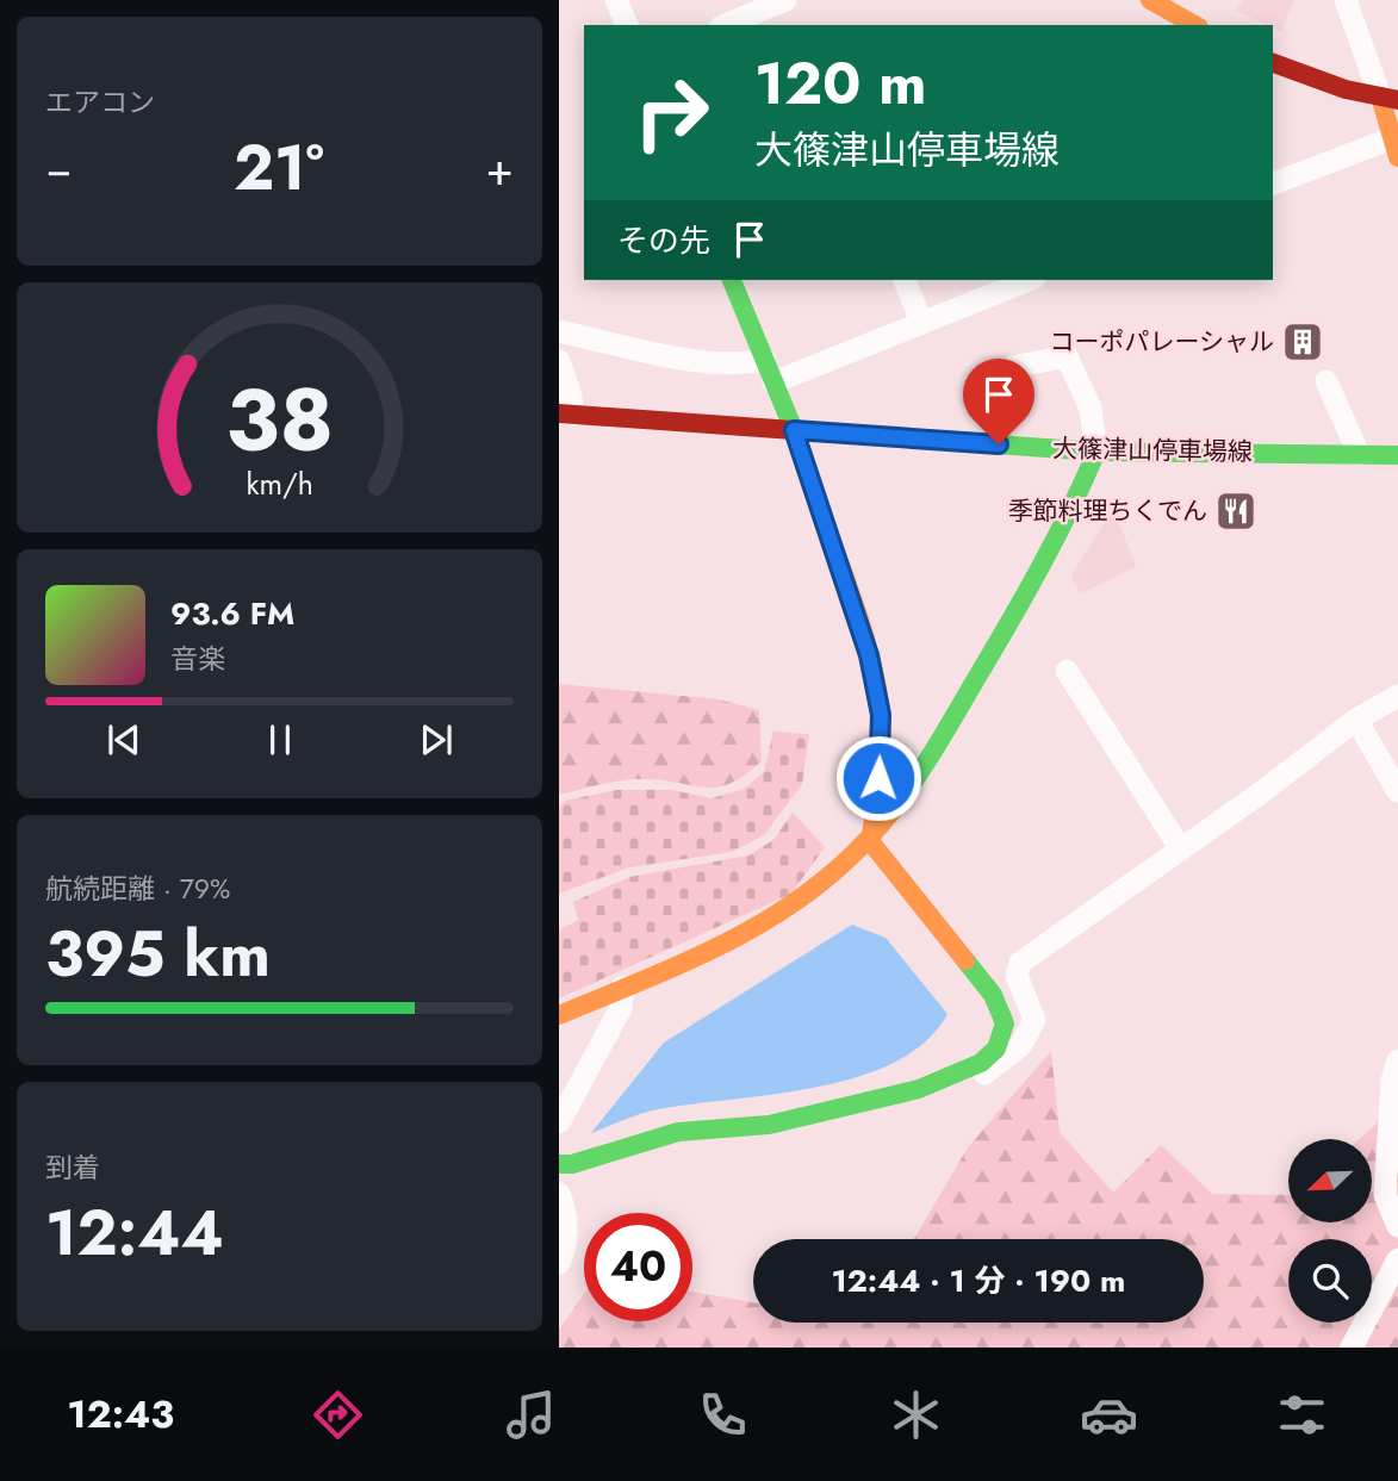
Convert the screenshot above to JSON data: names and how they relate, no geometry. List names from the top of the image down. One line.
{"streets":{"street":["大篠津山停車場線"]},"places":{"building":["コーポパレーシャル"],"restaurant":["季節料理ちくでん"]},"north":"bottom left","page":{"tile":["エアコン",["航続距離 · 79%","395 km"],["到着","12:44"]],"turn":["120 m","大篠津山停車場線"],"heat":["−","21°","+"],"then":"その先","song":["93.6 FM","音楽"],"limit":"40","trip":"12:44 · 1 分 · 190 m","tabs":"12:43","gauge":["38","km/h"]}}
